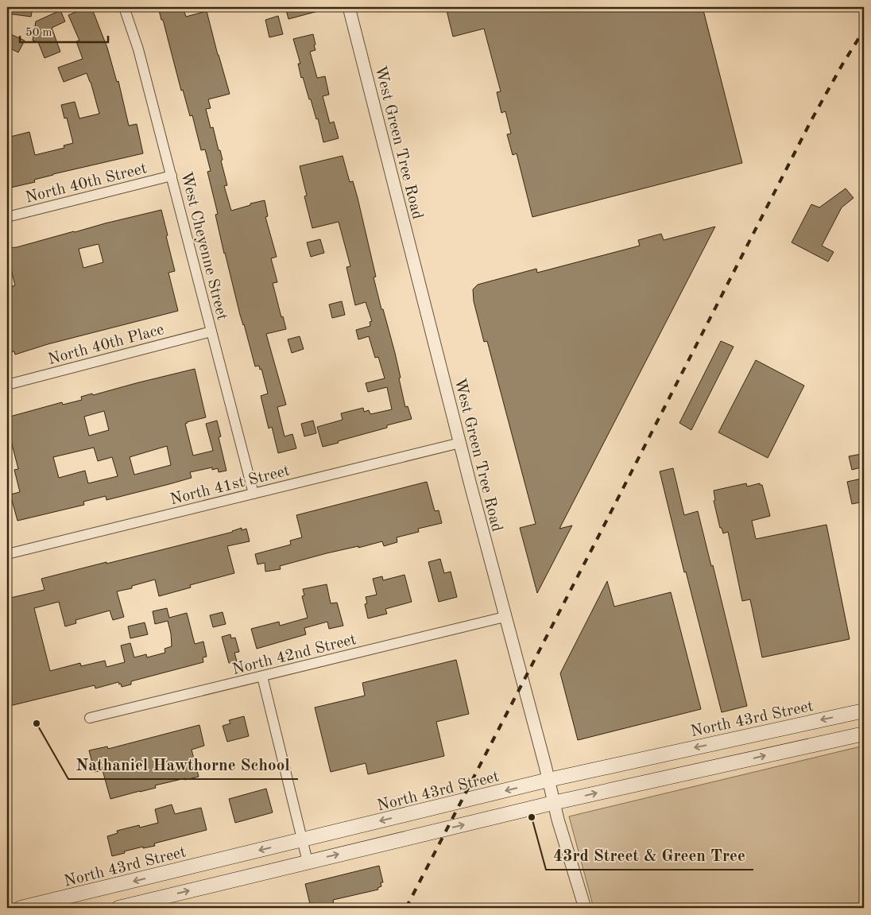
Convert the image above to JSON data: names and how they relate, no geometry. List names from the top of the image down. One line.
{"streets":{"main road":["North 43rd Street"],"street":["West Green Tree Road","North 40th Street","West Cheyenne Street","North 40th Place","North 41st Street","North 42nd Street"]},"crossings":[["West Green Tree Road","North 41st Street"],["West Green Tree Road","North 42nd Street"],["West Green Tree Road","North 43rd Street"],["North 40th Street","West Cheyenne Street"],["West Cheyenne Street","North 40th Place"],["West Cheyenne Street","North 41st Street"]],"places":["Nathaniel Hawthorne School","43rd Street & Green Tree"],"scale_bar":"50 m"}
